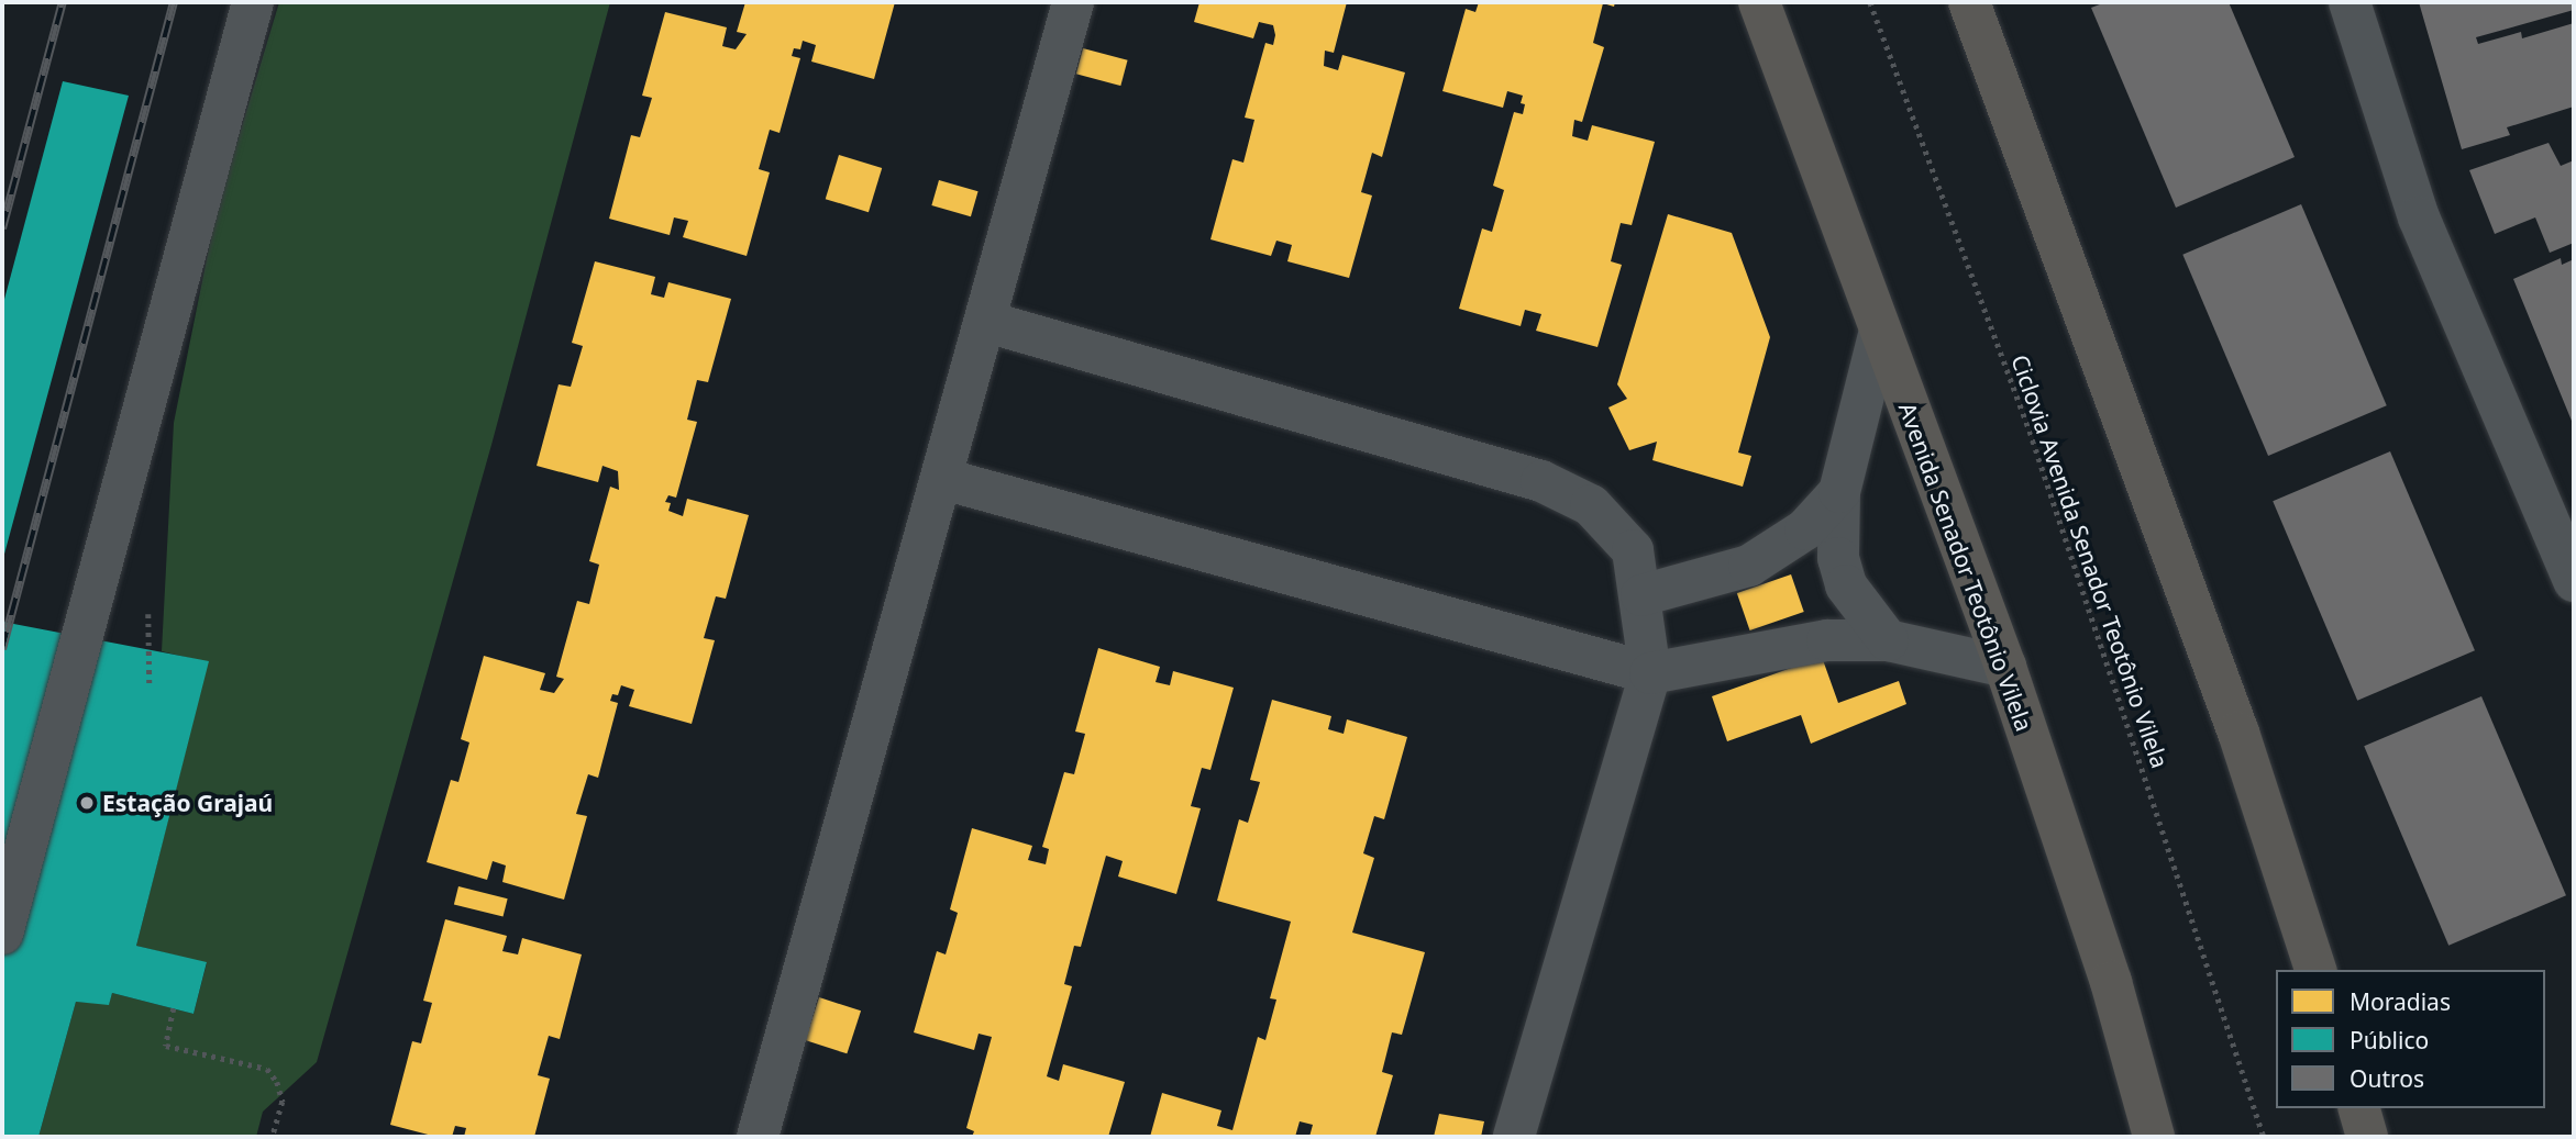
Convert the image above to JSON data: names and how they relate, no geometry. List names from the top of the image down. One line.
{"streets":{"main road":["Avenida Senador Teotônio Vilela"],"path":["Ciclovia Avenida Senador Teotônio Vilela"]},"places":["Estação Grajaú"],"legend":["Moradias","Público","Outros"]}
